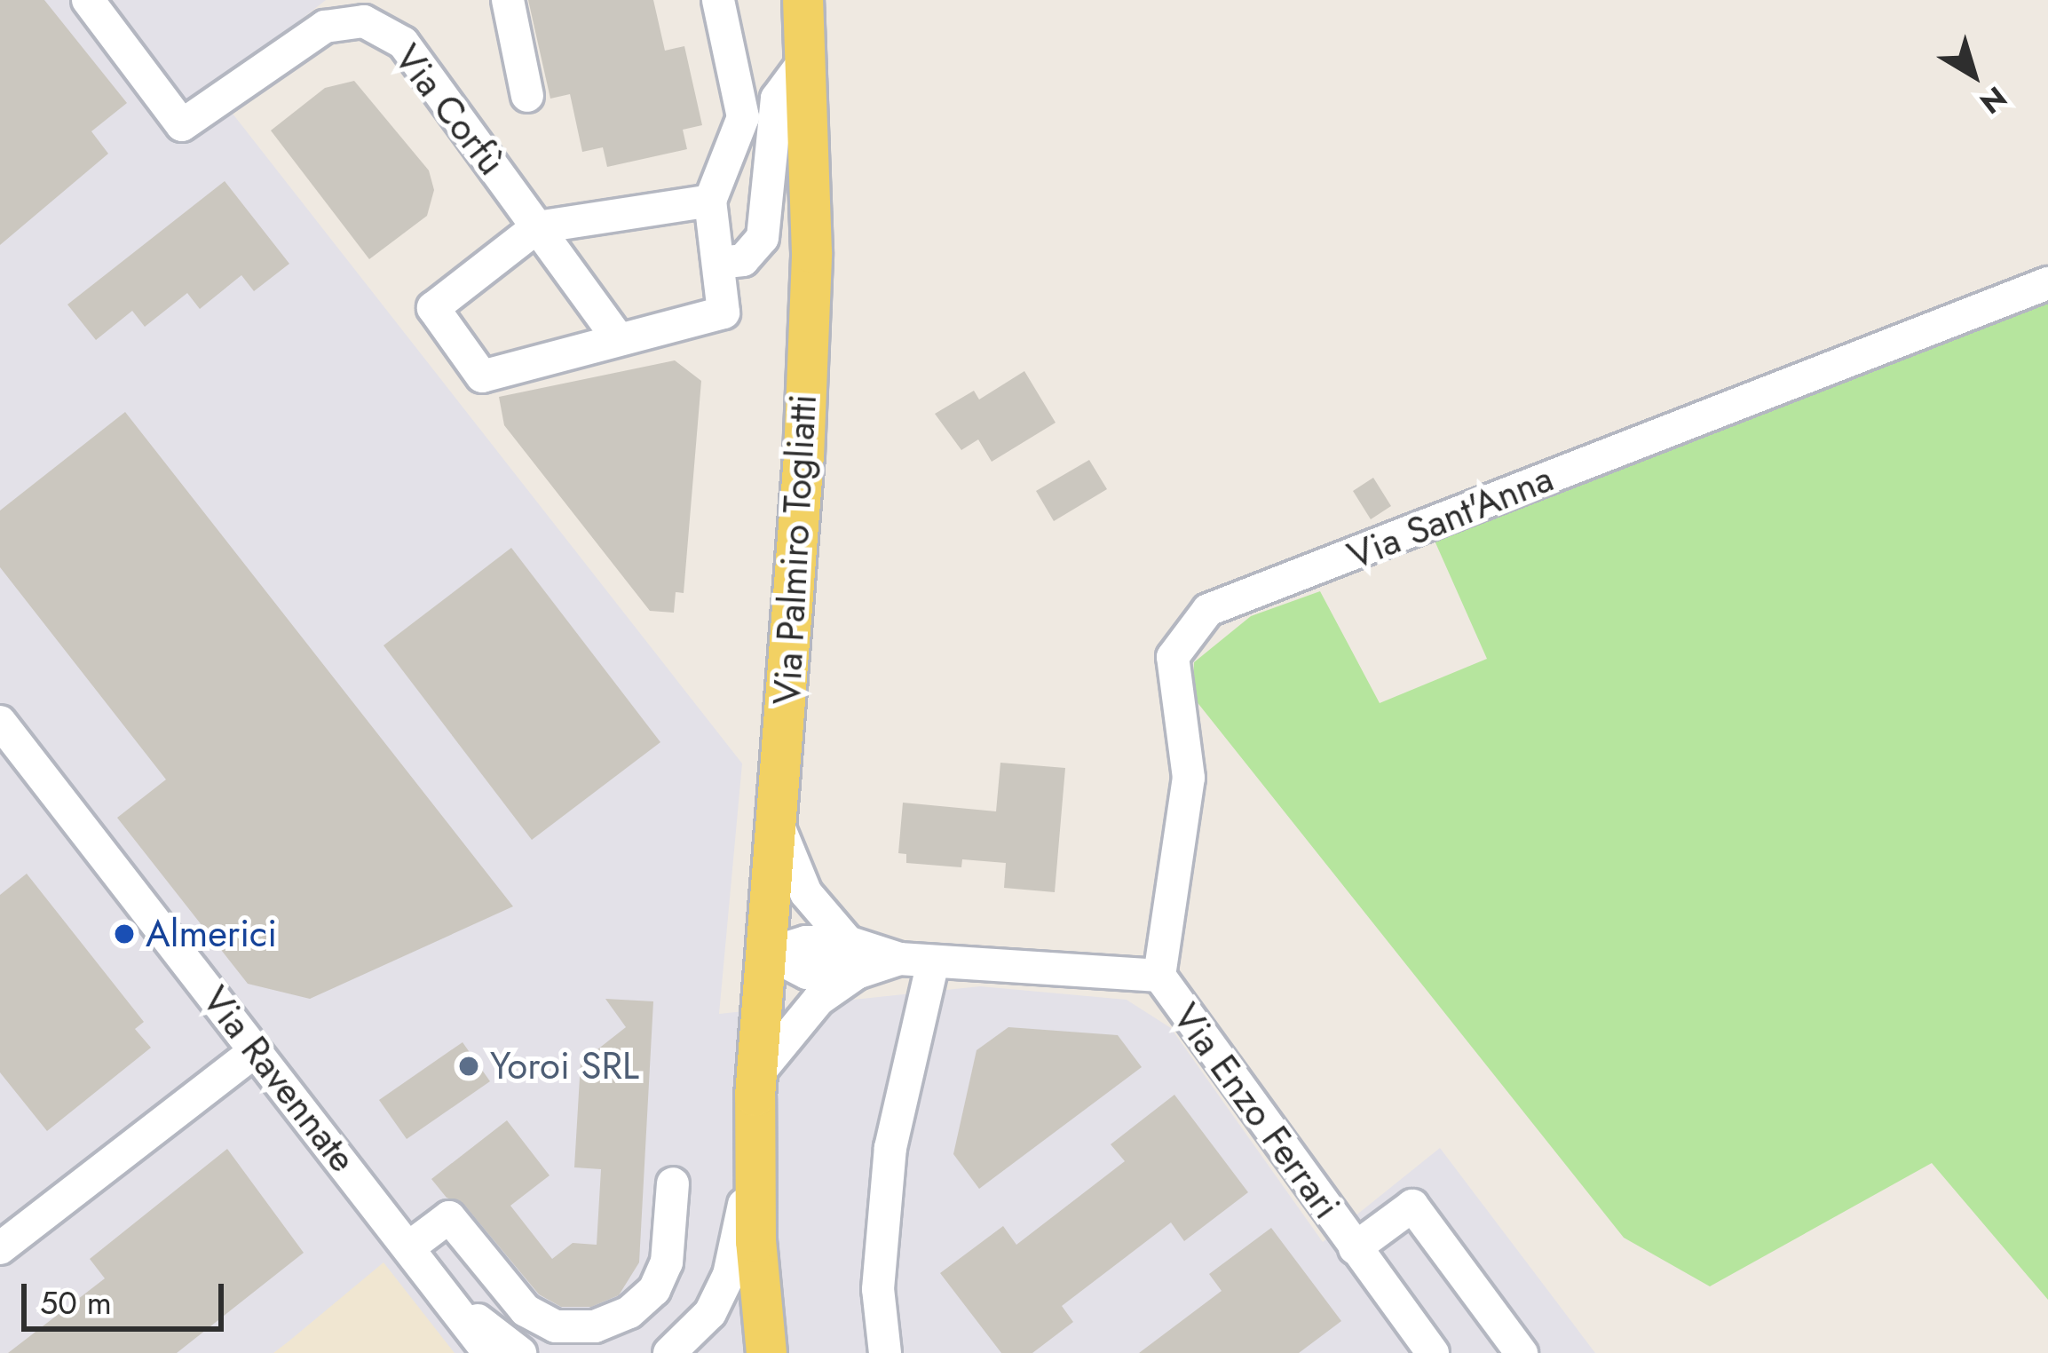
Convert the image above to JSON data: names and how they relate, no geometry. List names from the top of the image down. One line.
{"streets":{"main road":["Via Palmiro Togliatti"],"street":["Via Corfù","Via Sant'Anna","Via Ravennate","Via Enzo Ferrari"]},"crossings":[["Via Sant'Anna","Via Enzo Ferrari"],["Via Palmiro Togliatti","Via Enzo Ferrari"]],"places":["Almerici","Yoroi SRL"],"scale_bar":"50 m","north":"bottom right"}
